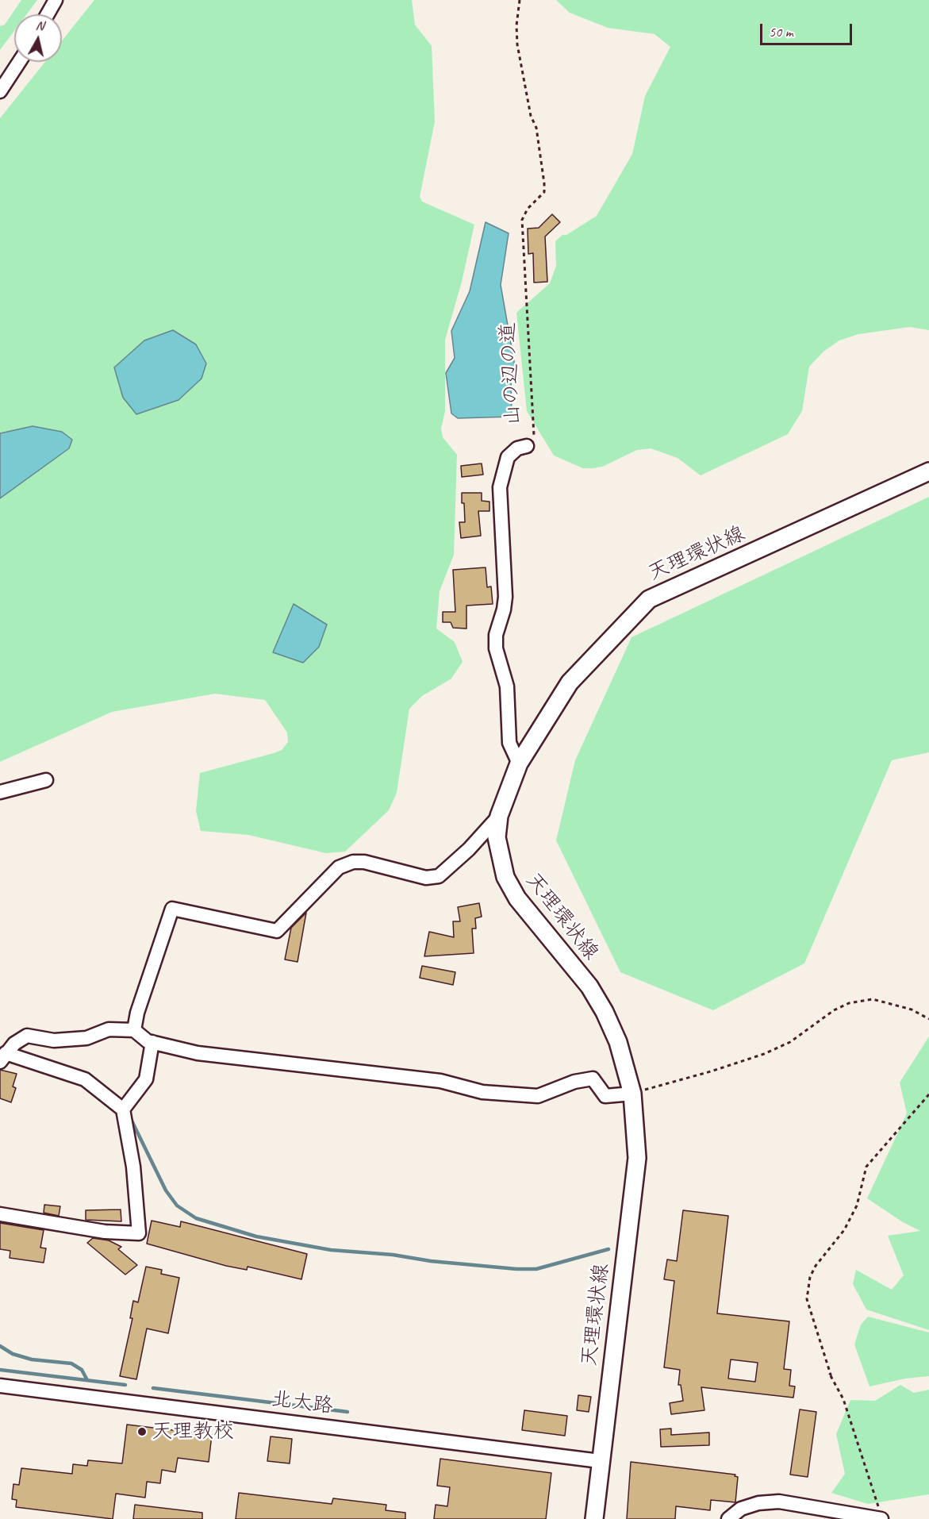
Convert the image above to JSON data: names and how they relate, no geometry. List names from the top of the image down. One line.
{"streets":{"main road":["天理環状線"],"street":["山の辺の道","北大路"]},"crossings":[["山の辺の道","天理環状線"],["天理環状線","北大路"]],"places":["天理教校"],"scale_bar":"50 m","north":"top"}
